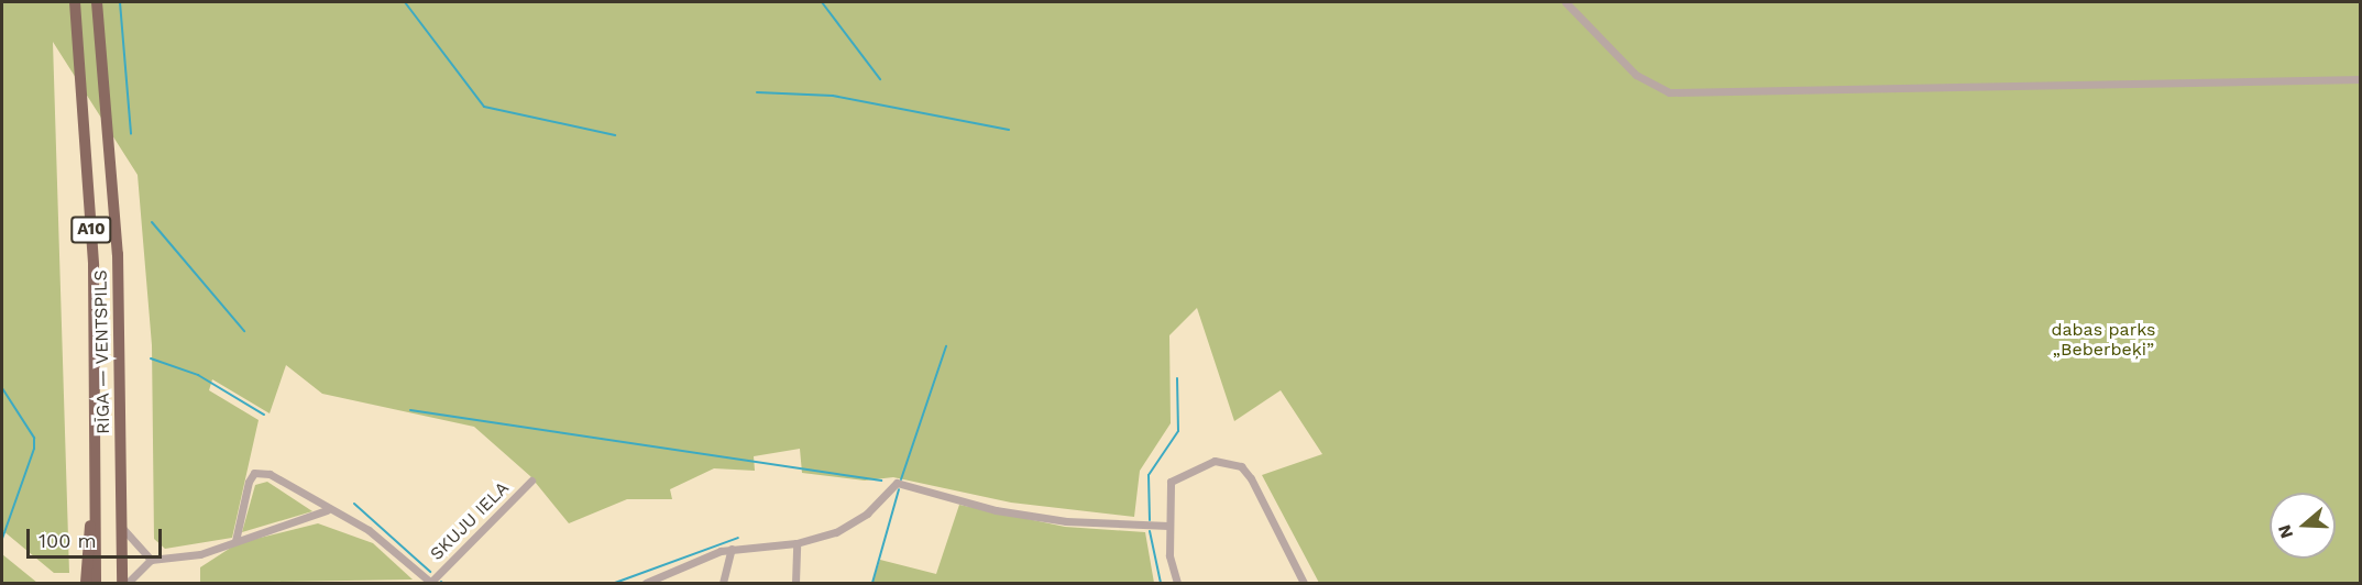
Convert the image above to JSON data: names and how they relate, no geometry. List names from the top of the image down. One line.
{"streets":{"highway":["A10","RĪGA — VENTSPILS"],"street":["SKUJU IELA"]},"parks":["dabas parks „Beberbeķi”"],"scale_bar":"100 m","north":"left"}
